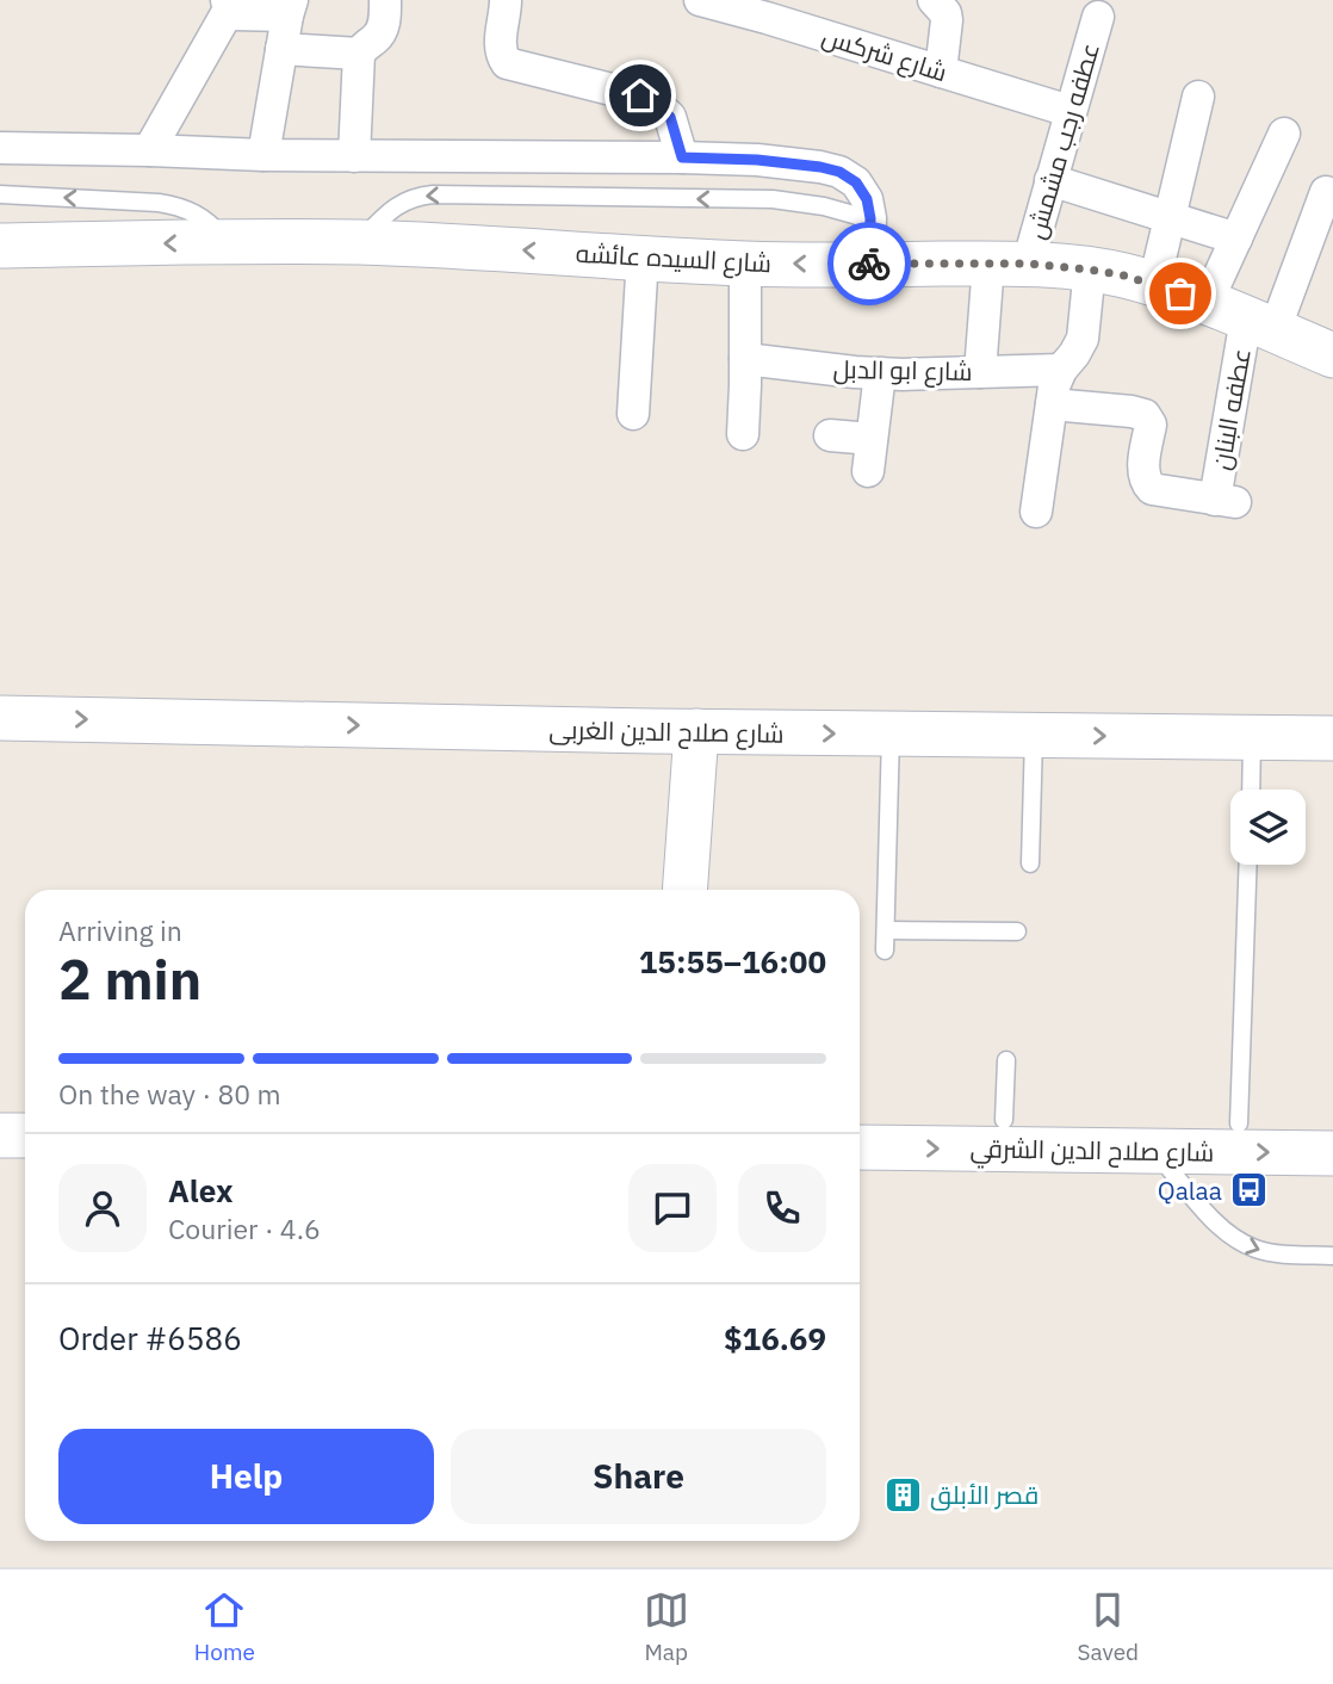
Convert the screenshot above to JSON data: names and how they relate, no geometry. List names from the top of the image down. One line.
{"streets":{"main road":["شارع السيده عائشه","شارع صلاح الدين الغربى","شارع صلاح الدين الشرقي"],"street":["شارع شركس","عطفه رجب مشمش","شارع ابو الدبل","عطفه البنان"]},"crossings":[["شارع شركس","عطفه رجب مشمش"],["عطفه رجب مشمش","شارع السيده عائشه"],["عطفه رجب مشمش","شارع ابو الدبل"],["شارع السيده عائشه","عطفه البنان"]],"one_way":["شارع السيده عائشه","شارع صلاح الدين الغربى"],"places":{"bus stop":["Qalaa"],"building":["قصر الأبلق"]},"page":{"heading":["2 min","Arriving in","15:55–16:00"],"panel":["Alex","Courier · 4.6","Order #6586","$16.69"],"bar":"On the way · 80 m","buttons":["Help","Share"],"tabs":["Home","Map","Saved"]}}
